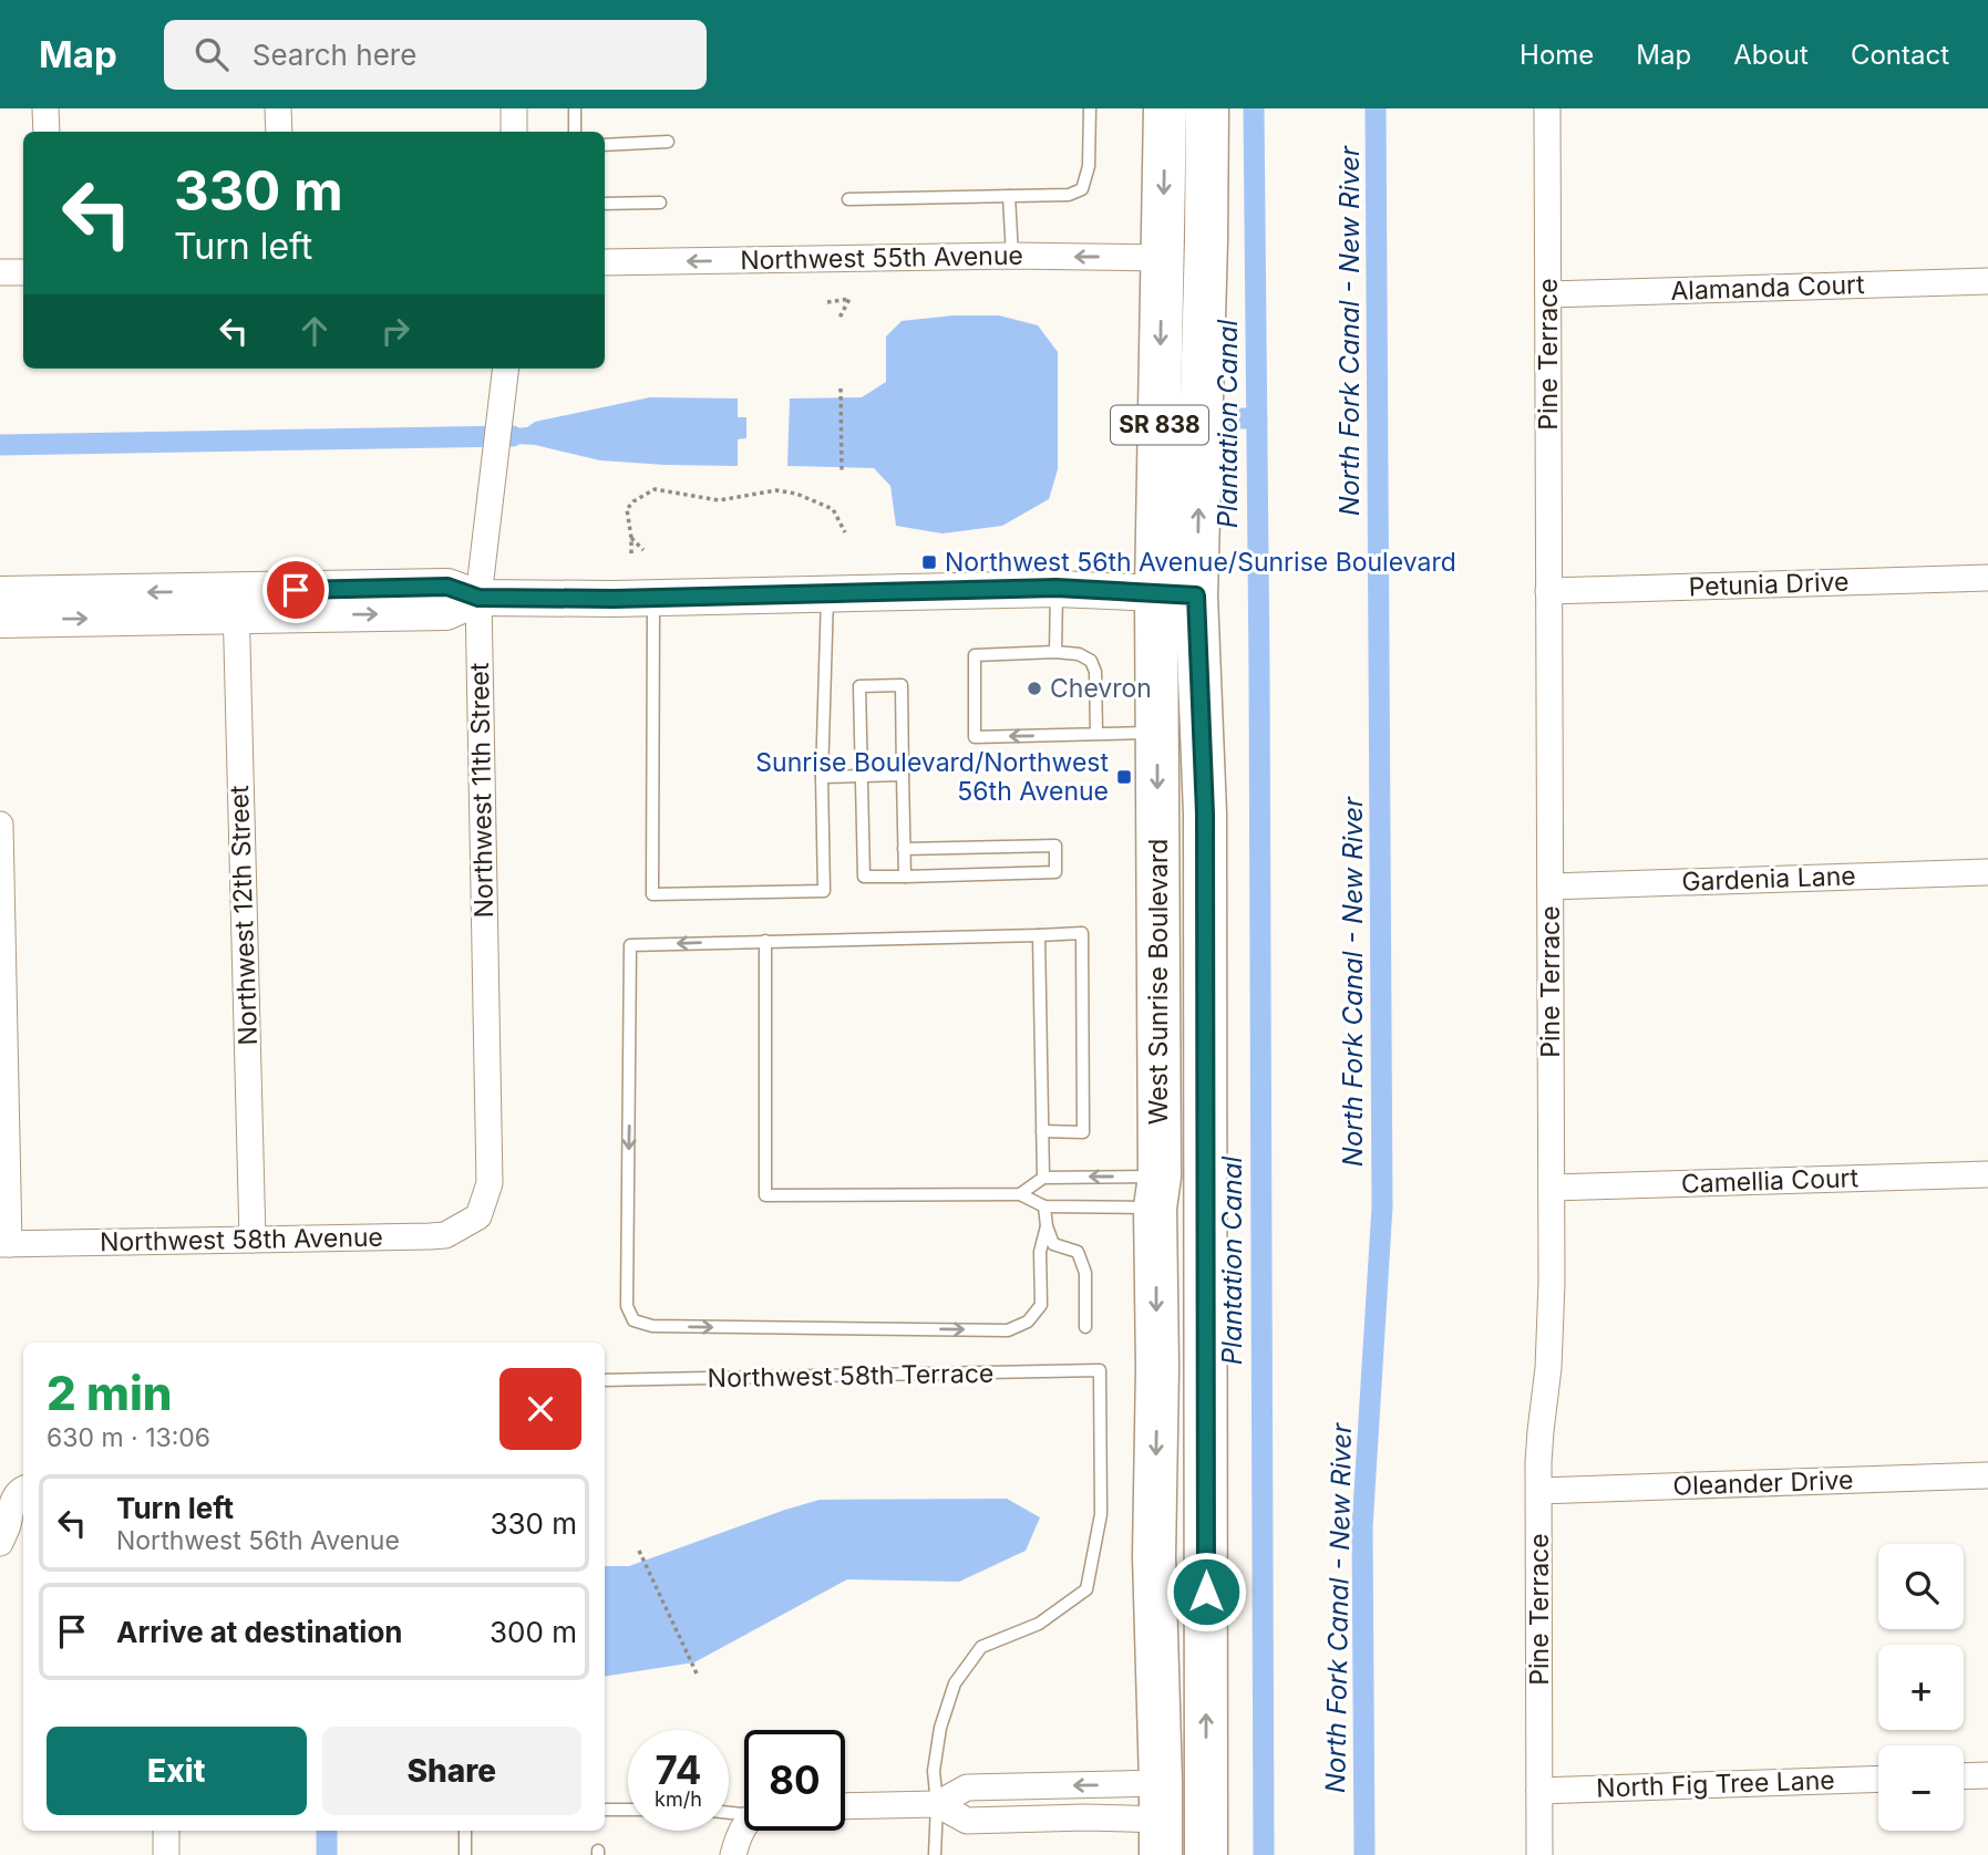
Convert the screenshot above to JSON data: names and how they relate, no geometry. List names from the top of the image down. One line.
{"streets":{"highway":["SR 838","West Sunrise Boulevard"],"street":["Northwest 55th Avenue","Alamanda Court","Pine Terrace","Petunia Drive","Northwest 11th Street","Gardenia Lane","Northwest 12th Street","Camellia Court","Northwest 58th Avenue","Oleander Drive","North Fig Tree Lane"],"lane":["Northwest 58th Terrace"]},"crossings":[["Northwest 55th Avenue","West Sunrise Boulevard"],["Alamanda Court","Pine Terrace"],["Pine Terrace","Petunia Drive"],["Pine Terrace","Gardenia Lane"],["Pine Terrace","Camellia Court"],["Pine Terrace","Oleander Drive"],["Pine Terrace","North Fig Tree Lane"],["Northwest 11th Street","Northwest 58th Avenue"],["Northwest 12th Street","Northwest 58th Avenue"]],"one_way":["Northwest 55th Avenue"],"water":["North Fork Canal - New River","Plantation Canal"],"places":{"transit":["Northwest 56th Avenue/Sunrise Boulevard","Sunrise Boulevard/Northwest 56th Avenue"],"other":["Chevron"]},"page":{"header":"Map","search":"Search here","nav":["Home","Map","About","Contact"],"turn":["330 m","Turn left"],"heading":["2 min","630 m · 13:06"],"list":[{"name":"Turn left","note":"Northwest 56th Avenue","value":"330 m"},{"name":"Arrive at destination","value":"300 m"}],"map_buttons":["+","−"],"buttons":["Exit","Share"],"speed":"74 km/h","limit":"80"}}
